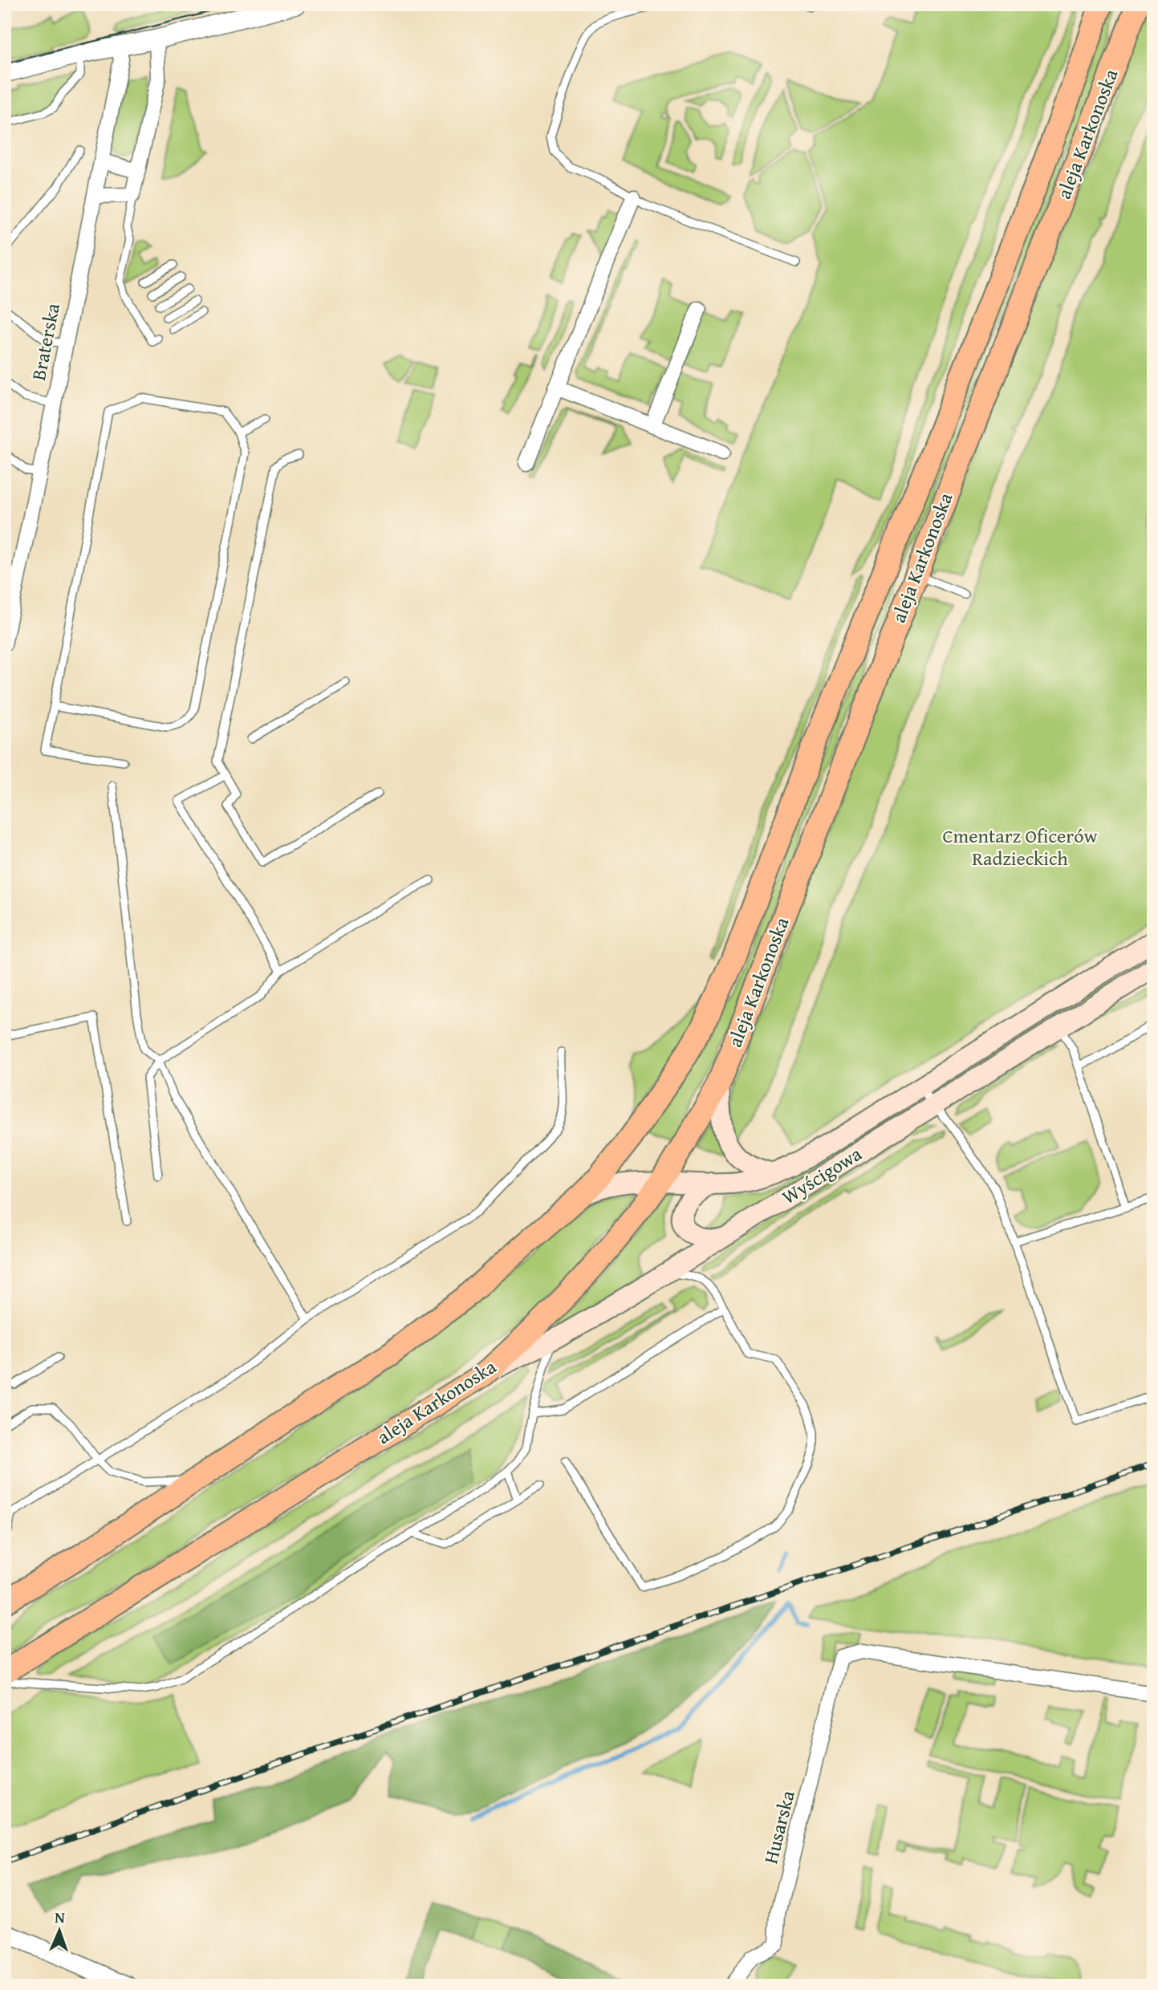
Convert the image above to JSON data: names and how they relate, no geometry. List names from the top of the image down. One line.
{"streets":{"main road":["aleja Karkonoska","Wyścigowa"],"street":["Braterska","Husarska"]},"crossings":[["aleja Karkonoska","Wyścigowa"]],"parks":["Cmentarz Oficerów Radzieckich"],"north":"top"}
